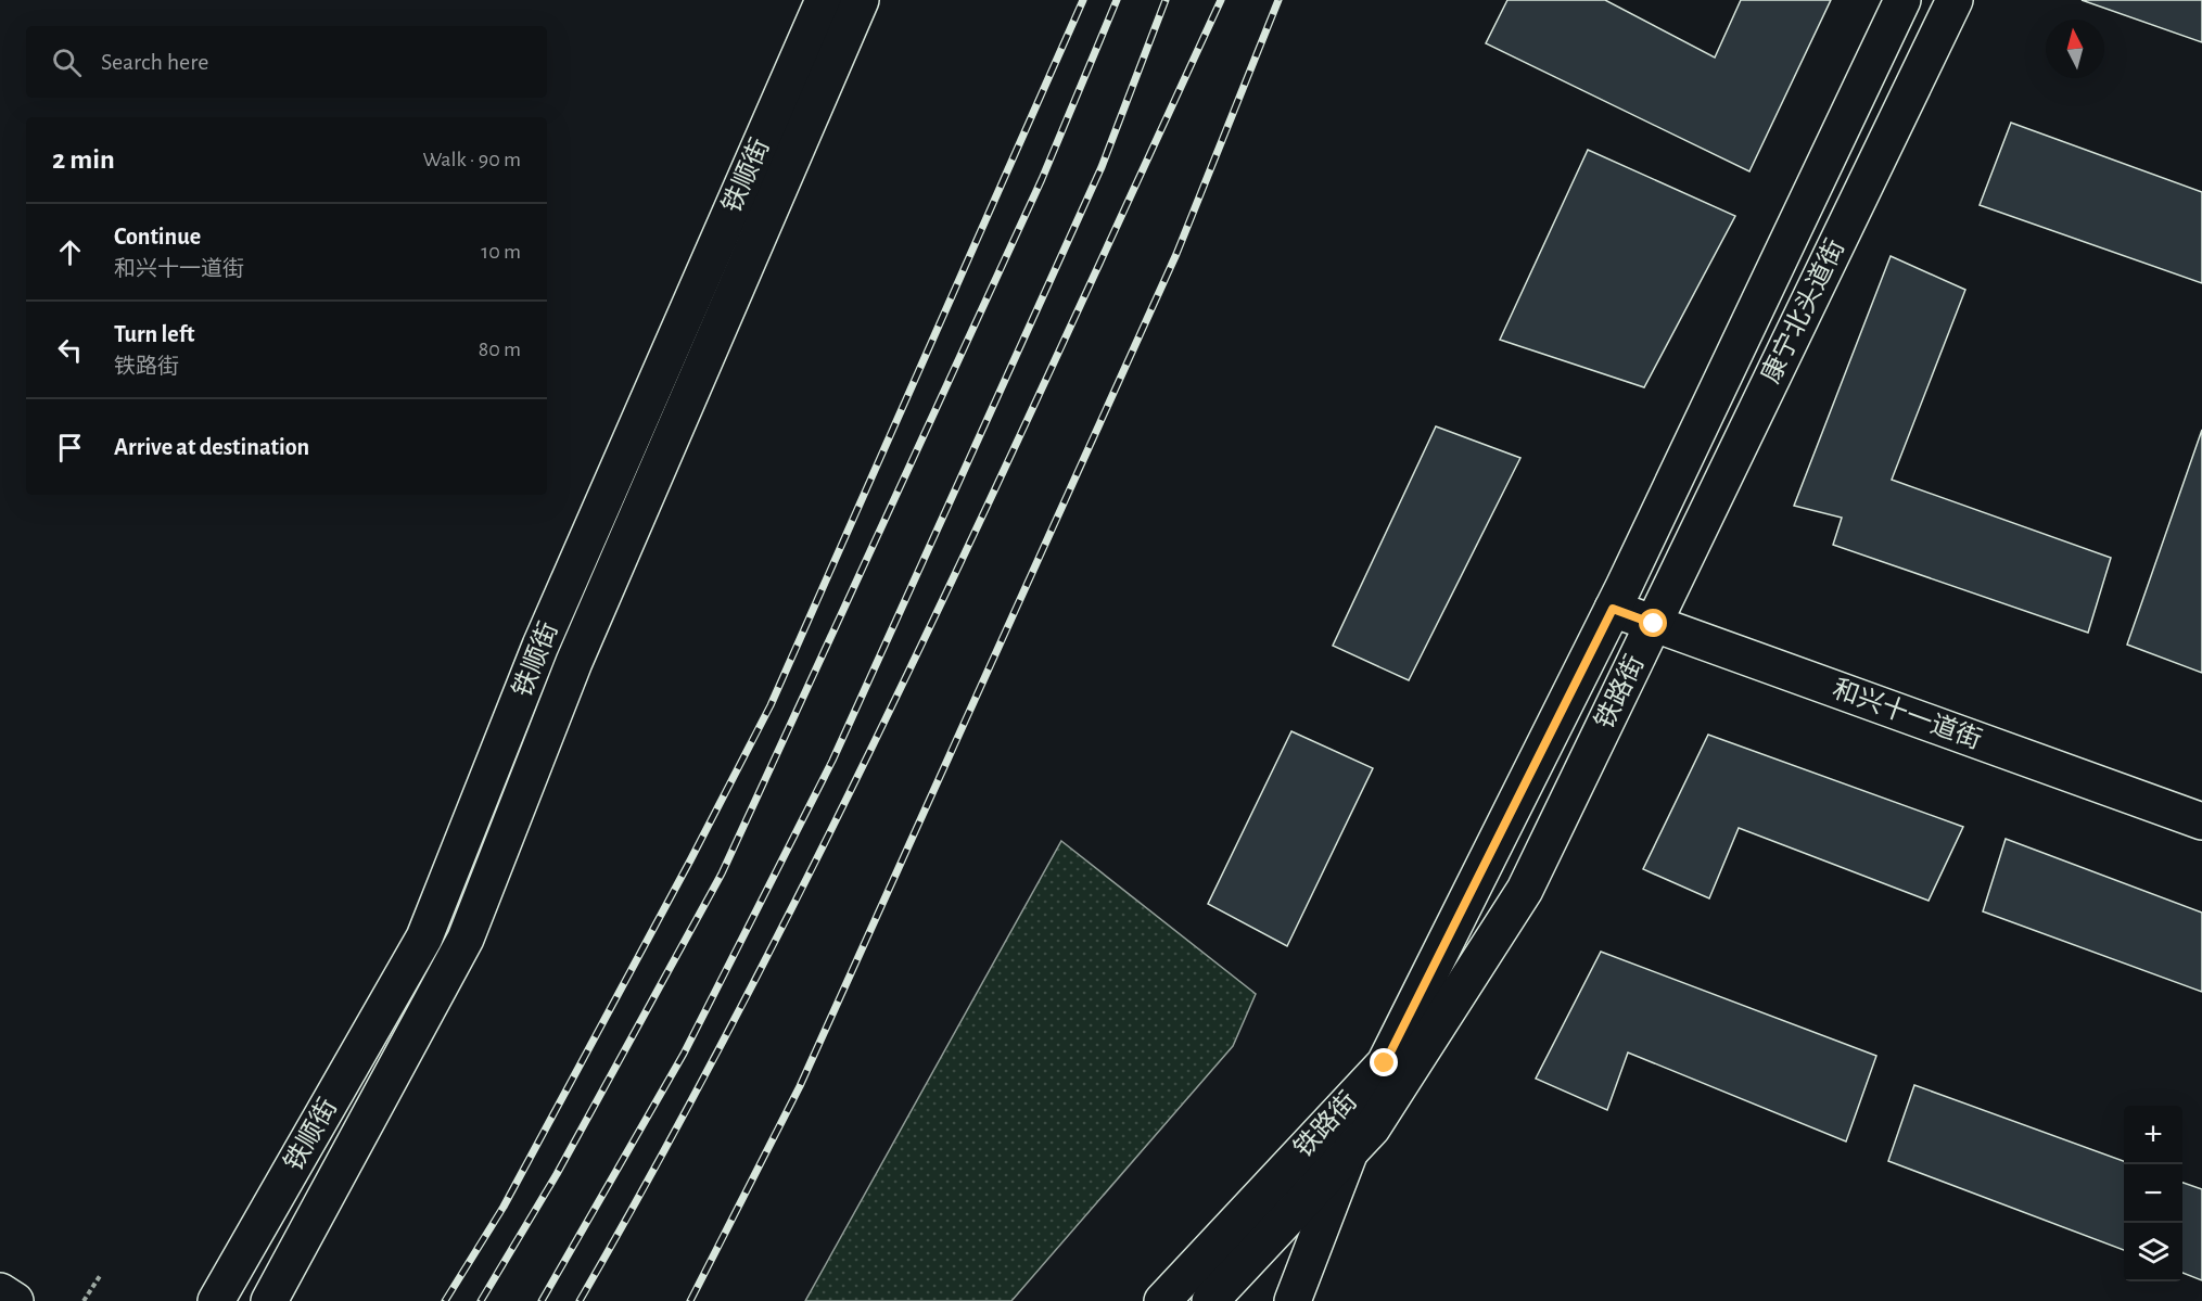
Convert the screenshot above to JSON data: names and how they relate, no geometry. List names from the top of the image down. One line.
{"streets":{"main road":["铁顺街","康宁北头道街","铁路街","和兴十一道街"]},"crossings":[["康宁北头道街","铁路街"],["康宁北头道街","和兴十一道街"],["铁路街","和兴十一道街"]],"north":"top","page":{"search":"Search here","heading":["2 min","Walk · 90 m"],"list":[["Continue","和兴十一道街","10 m"],["Turn left","铁路街","80 m"],"Arrive at destination"],"map_buttons":["+","−"]}}
